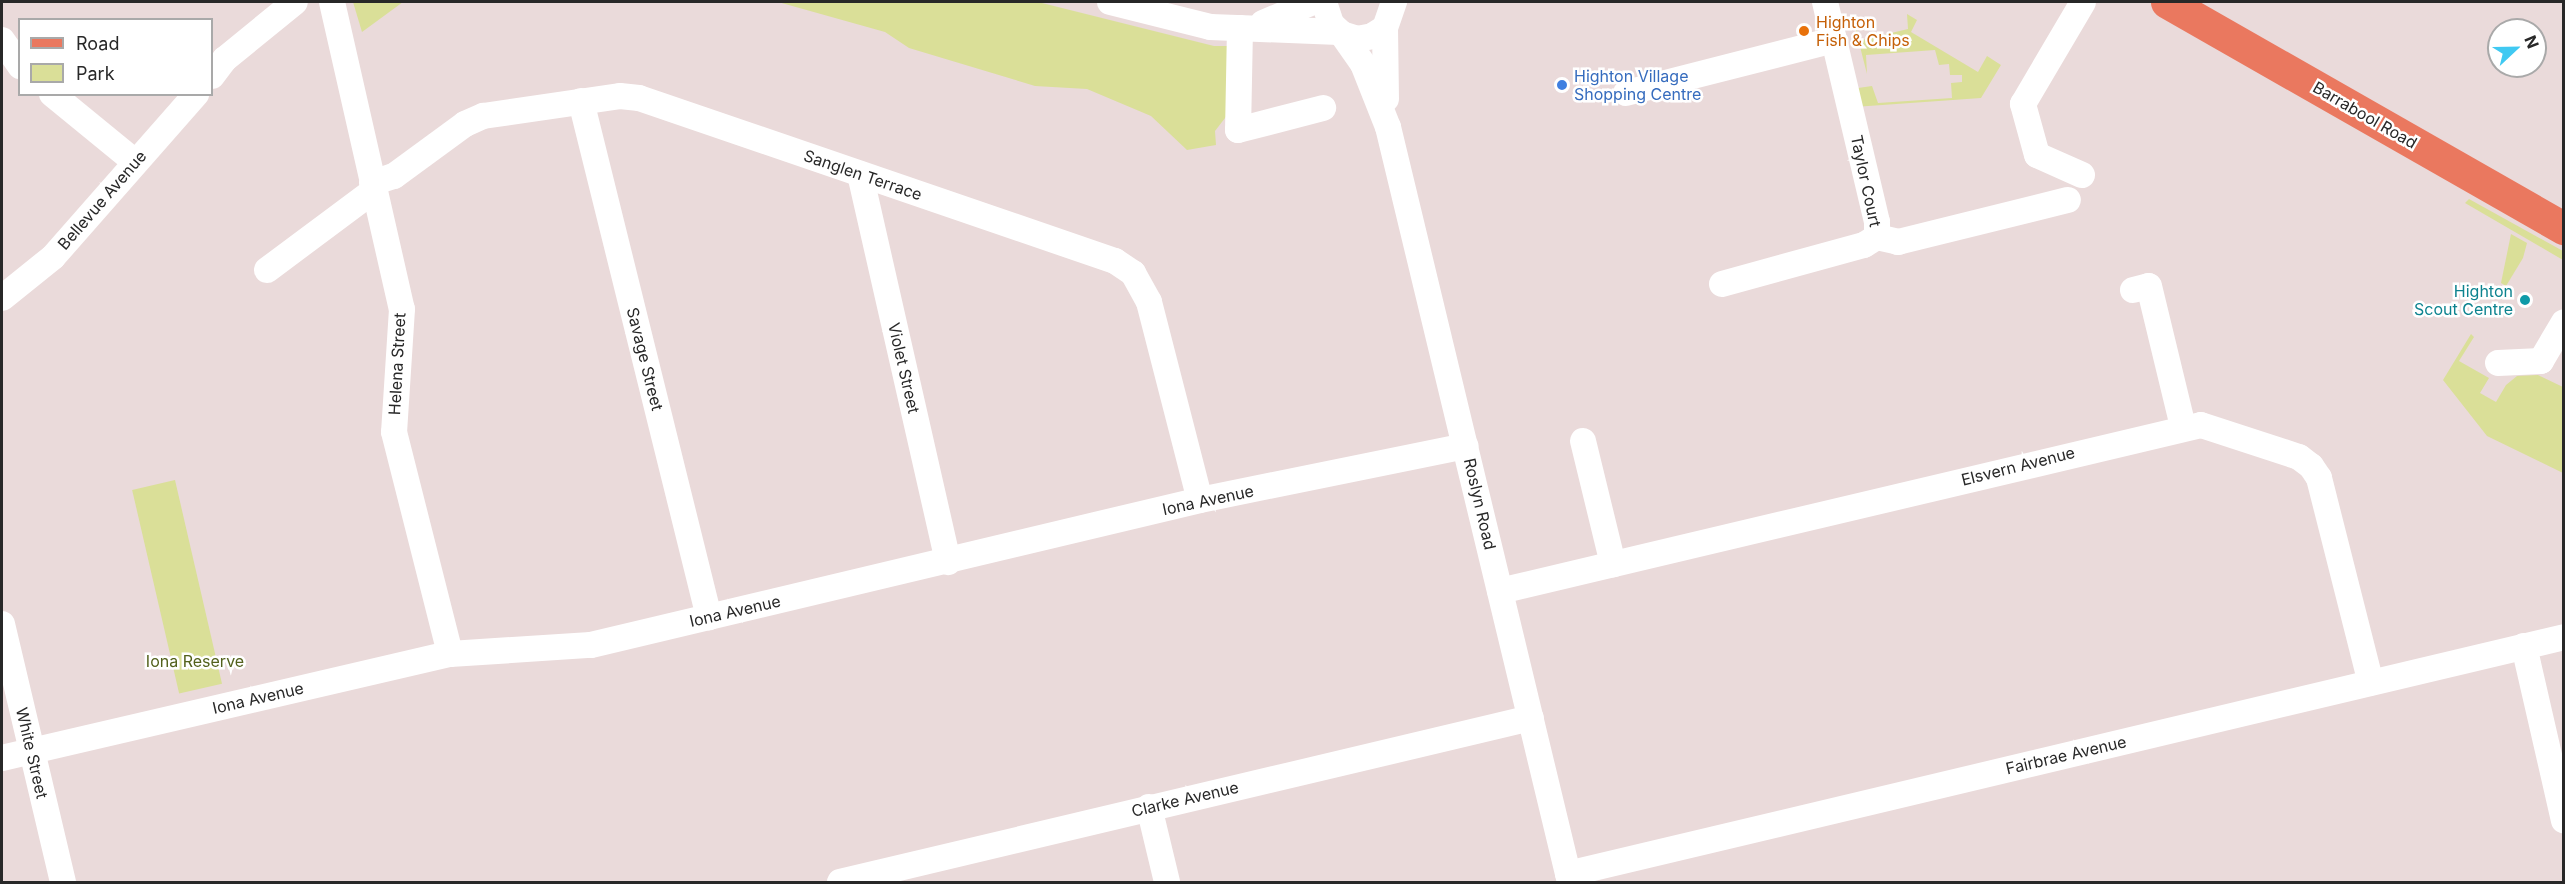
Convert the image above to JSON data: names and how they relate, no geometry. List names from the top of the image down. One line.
{"streets":{"main road":["Barrabool Road"],"street":["Sanglen Terrace","Taylor Court","Bellevue Avenue","Savage Street","Helena Street","Violet Street","Elsvern Avenue","Iona Avenue","Roslyn Road","White Street","Fairbrae Avenue","Clarke Avenue"]},"crossings":[["Sanglen Terrace","Savage Street"],["Sanglen Terrace","Helena Street"],["Sanglen Terrace","Violet Street"],["Sanglen Terrace","Iona Avenue"],["Savage Street","Iona Avenue"],["Helena Street","Iona Avenue"],["Violet Street","Iona Avenue"],["Elsvern Avenue","Roslyn Road"],["Elsvern Avenue","Fairbrae Avenue"],["Iona Avenue","Roslyn Road"],["Iona Avenue","White Street"],["Roslyn Road","Fairbrae Avenue"],["Roslyn Road","Clarke Avenue"]],"parks":["Iona Reserve"],"places":["Highton Fish & Chips","Highton Village Shopping Centre","Highton Scout Centre"],"legend":["Road","Park"],"north":"right"}
